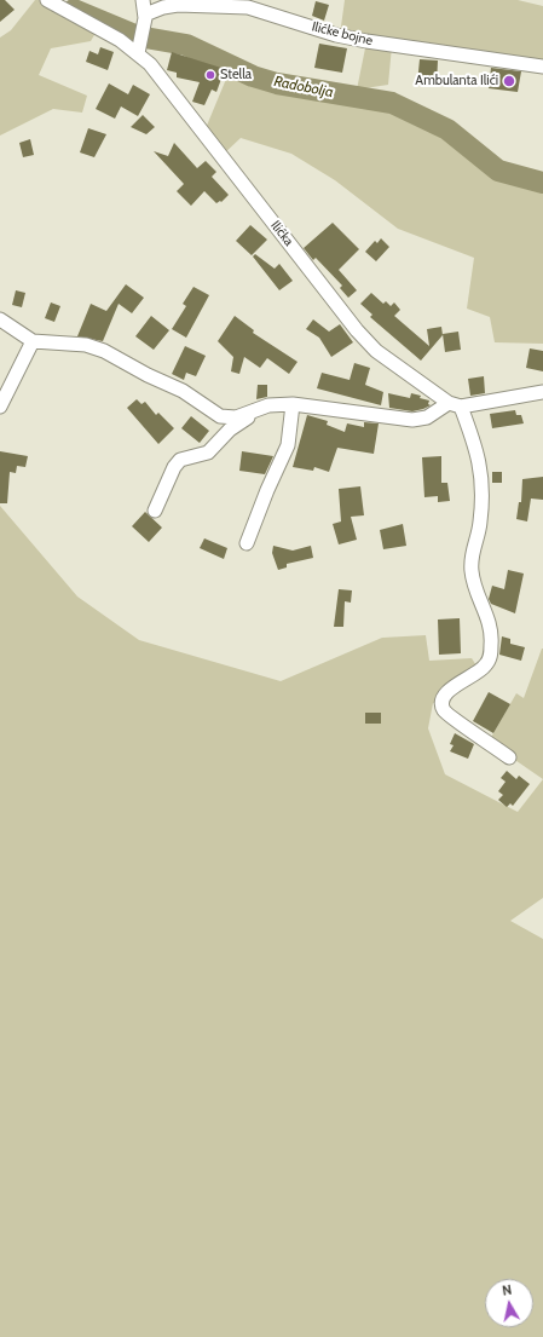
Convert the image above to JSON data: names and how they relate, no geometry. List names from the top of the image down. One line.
{"streets":{"street":["Ilićke bojne","Ilićka"]},"water":["Radobolja"],"places":["Stella","Ambulanta Ilići"],"north":"top"}
